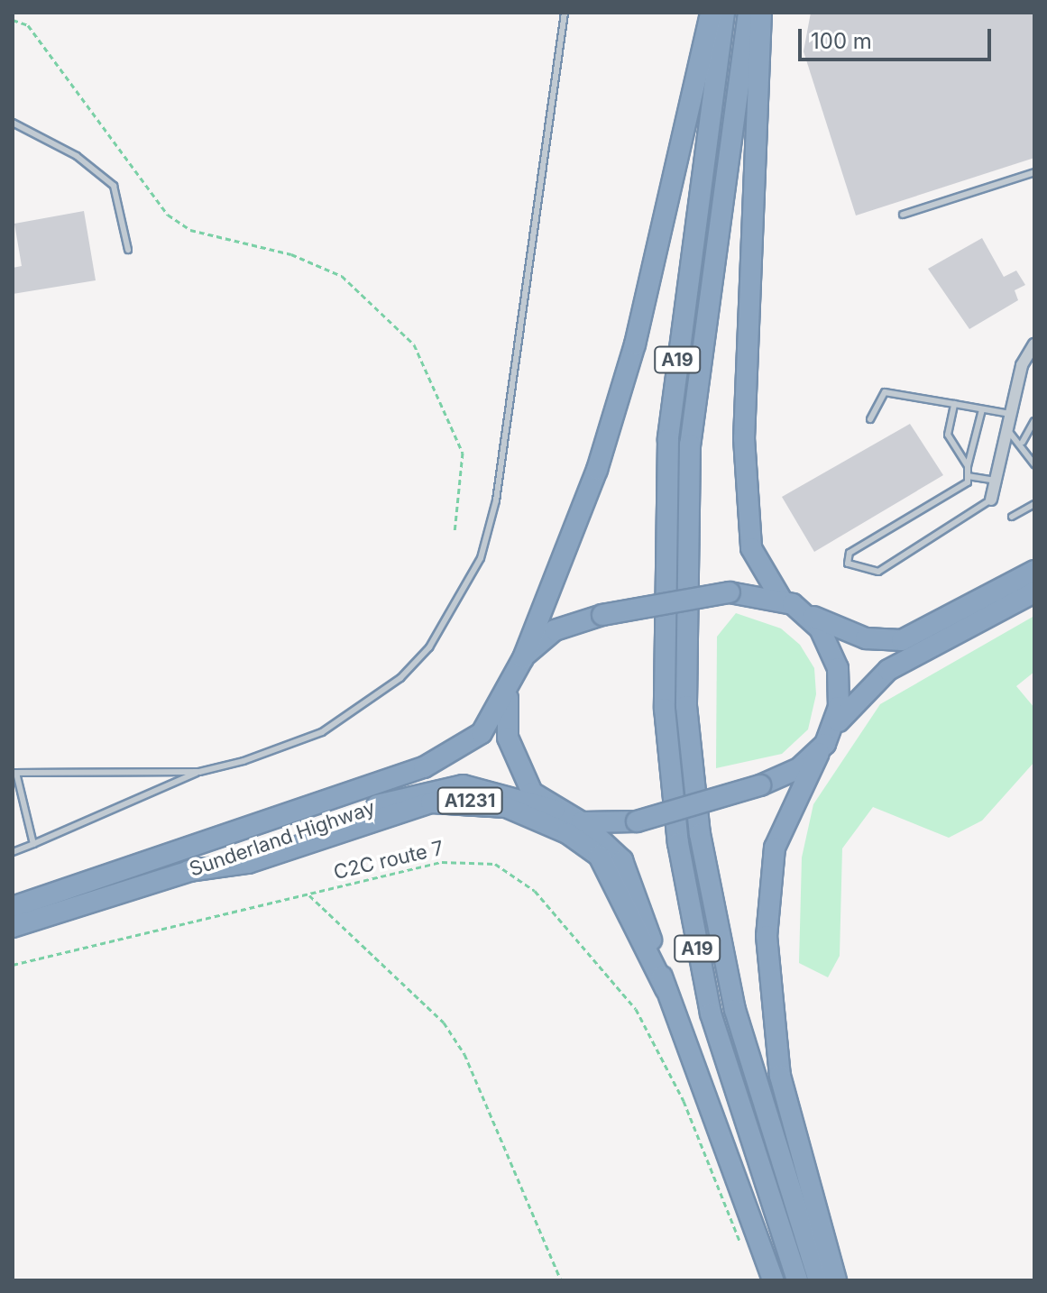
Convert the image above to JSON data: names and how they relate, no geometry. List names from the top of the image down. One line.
{"streets":{"highway":["A19","A1231","Sunderland Highway"],"path":["C2C route 7"]},"crossings":[["A19","A1231"],["A1231","Sunderland Highway"]],"scale_bar":"100 m"}
